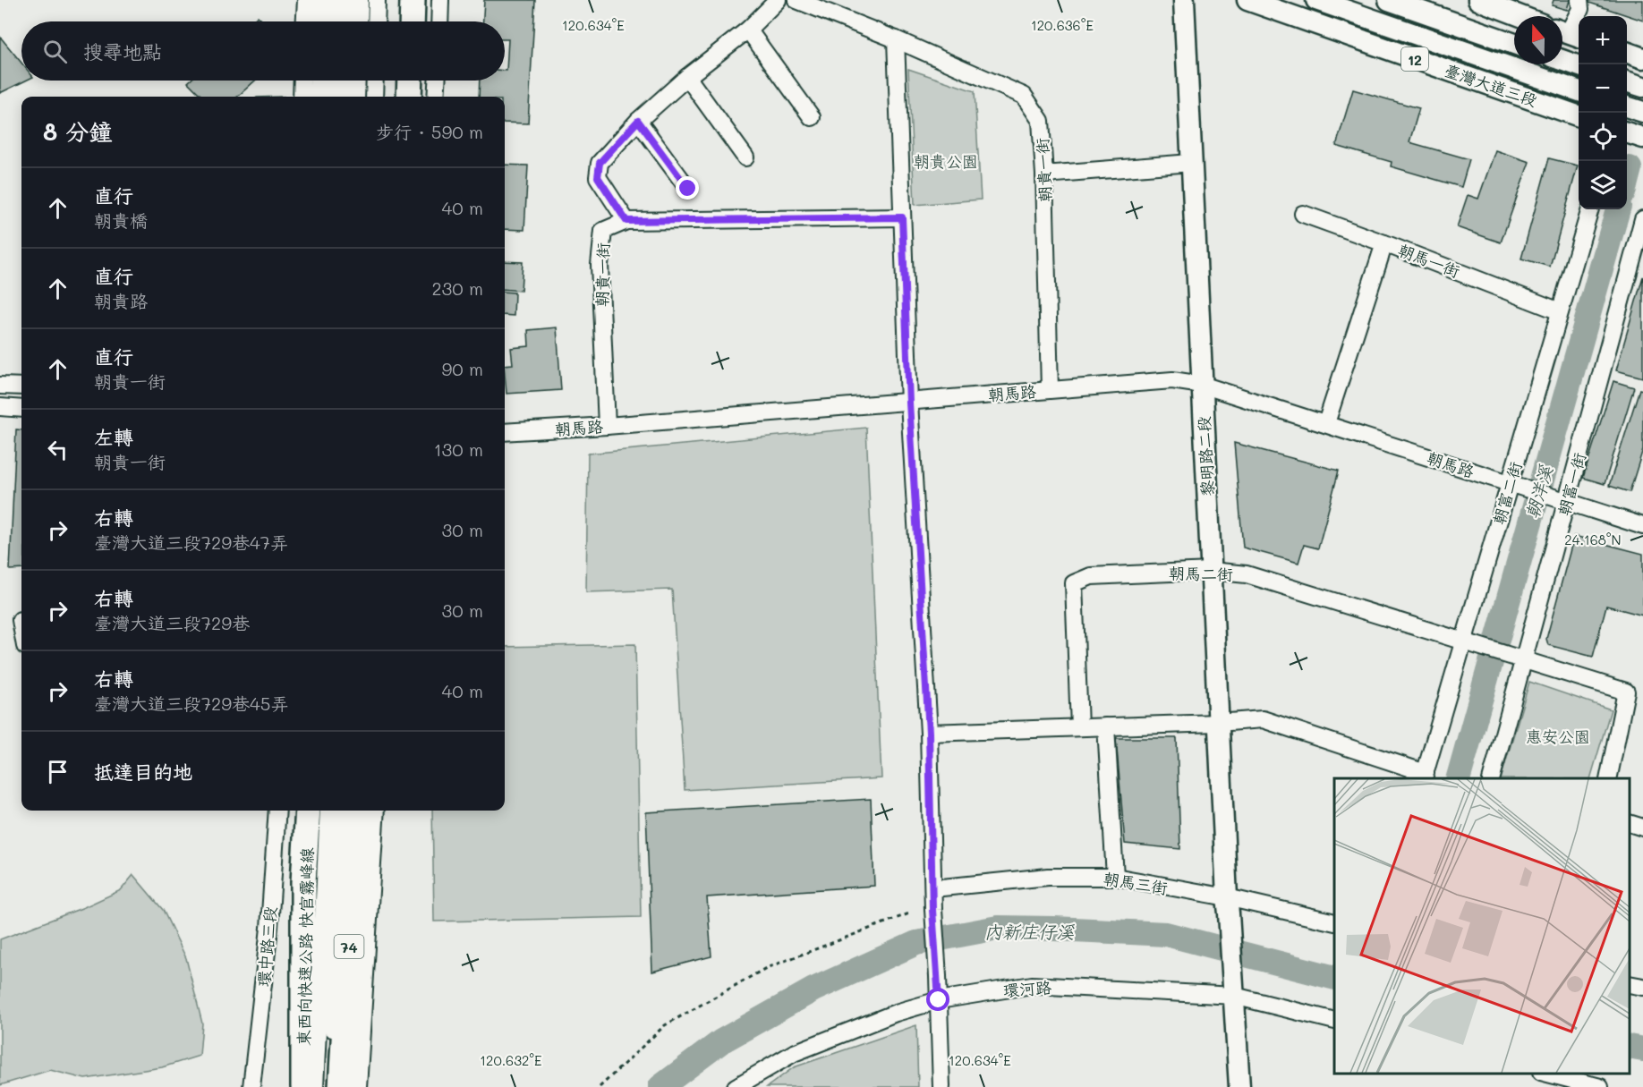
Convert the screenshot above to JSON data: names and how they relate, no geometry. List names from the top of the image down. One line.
{"streets":{"highway":["東西向快速公路 快官霧峰線","74"],"main road":["12","臺灣大道三段","黎明路二段"],"street":["朝貴一街","朝馬一街","朝馬路","朝富一街","朝富二街","朝馬二街","朝馬三街","環中路三段","環河路"]},"crossings":[["朝貴一街","朝馬路"],["朝馬一街","朝馬路"],["朝馬一街","朝富二街"],["朝馬路","黎明路二段"],["朝馬路","朝富一街"],["朝馬路","朝富二街"],["黎明路二段","朝馬二街"],["黎明路二段","朝馬三街"],["黎明路二段","環河路"],["朝富一街","朝馬二街"],["朝富二街","朝馬二街"]],"water":["朝洋溪","內新庄仔溪"],"parks":["朝貴公園","惠安公園"],"north":"top","page":{"map_buttons":["+","−"],"search":"搜尋地點","heading":["8 分鐘","步行 · 590 m"],"list":[["直行","朝貴橋","40 m"],["直行","朝貴路","230 m"],["直行","朝貴一街","90 m"],["左轉","朝貴一街","130 m"],["右轉","臺灣大道三段729巷47弄","30 m"],["右轉","臺灣大道三段729巷","30 m"],["右轉","臺灣大道三段729巷45弄","40 m"],"抵達目的地"]},"coordinates":["120.634°E","120.636°E","24.168°N","120.632°E"]}
